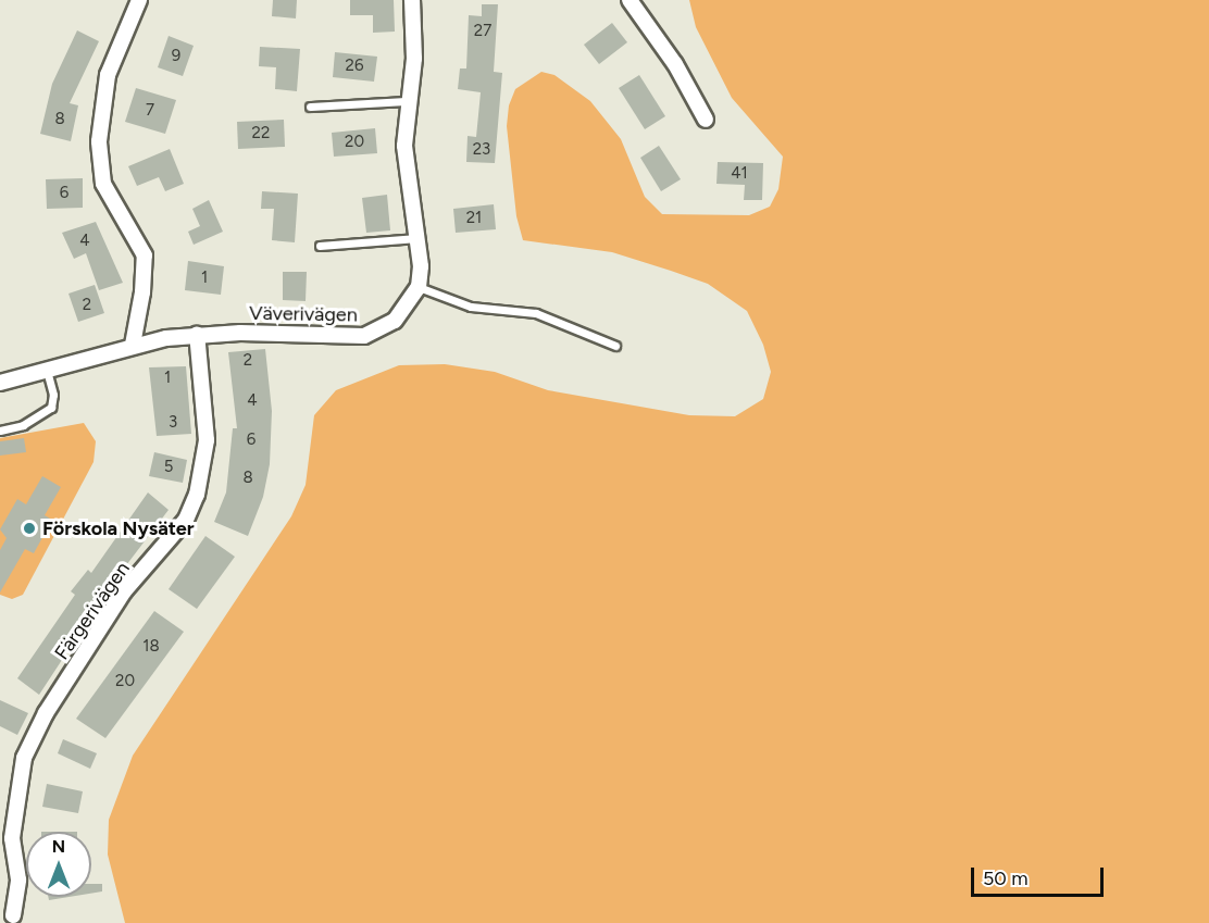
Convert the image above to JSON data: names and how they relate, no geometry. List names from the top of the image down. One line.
{"streets":{"street":["Väverivägen","Färgerivägen"]},"crossings":[["Väverivägen","Färgerivägen"]],"places":["Förskola Nysäter"],"house_numbers":["27","9","26","7","8","22","20","23","41","6","21","4","1","2","2","1","4","3","6","5","8","18","20"],"scale_bar":"50 m","north":"top"}
